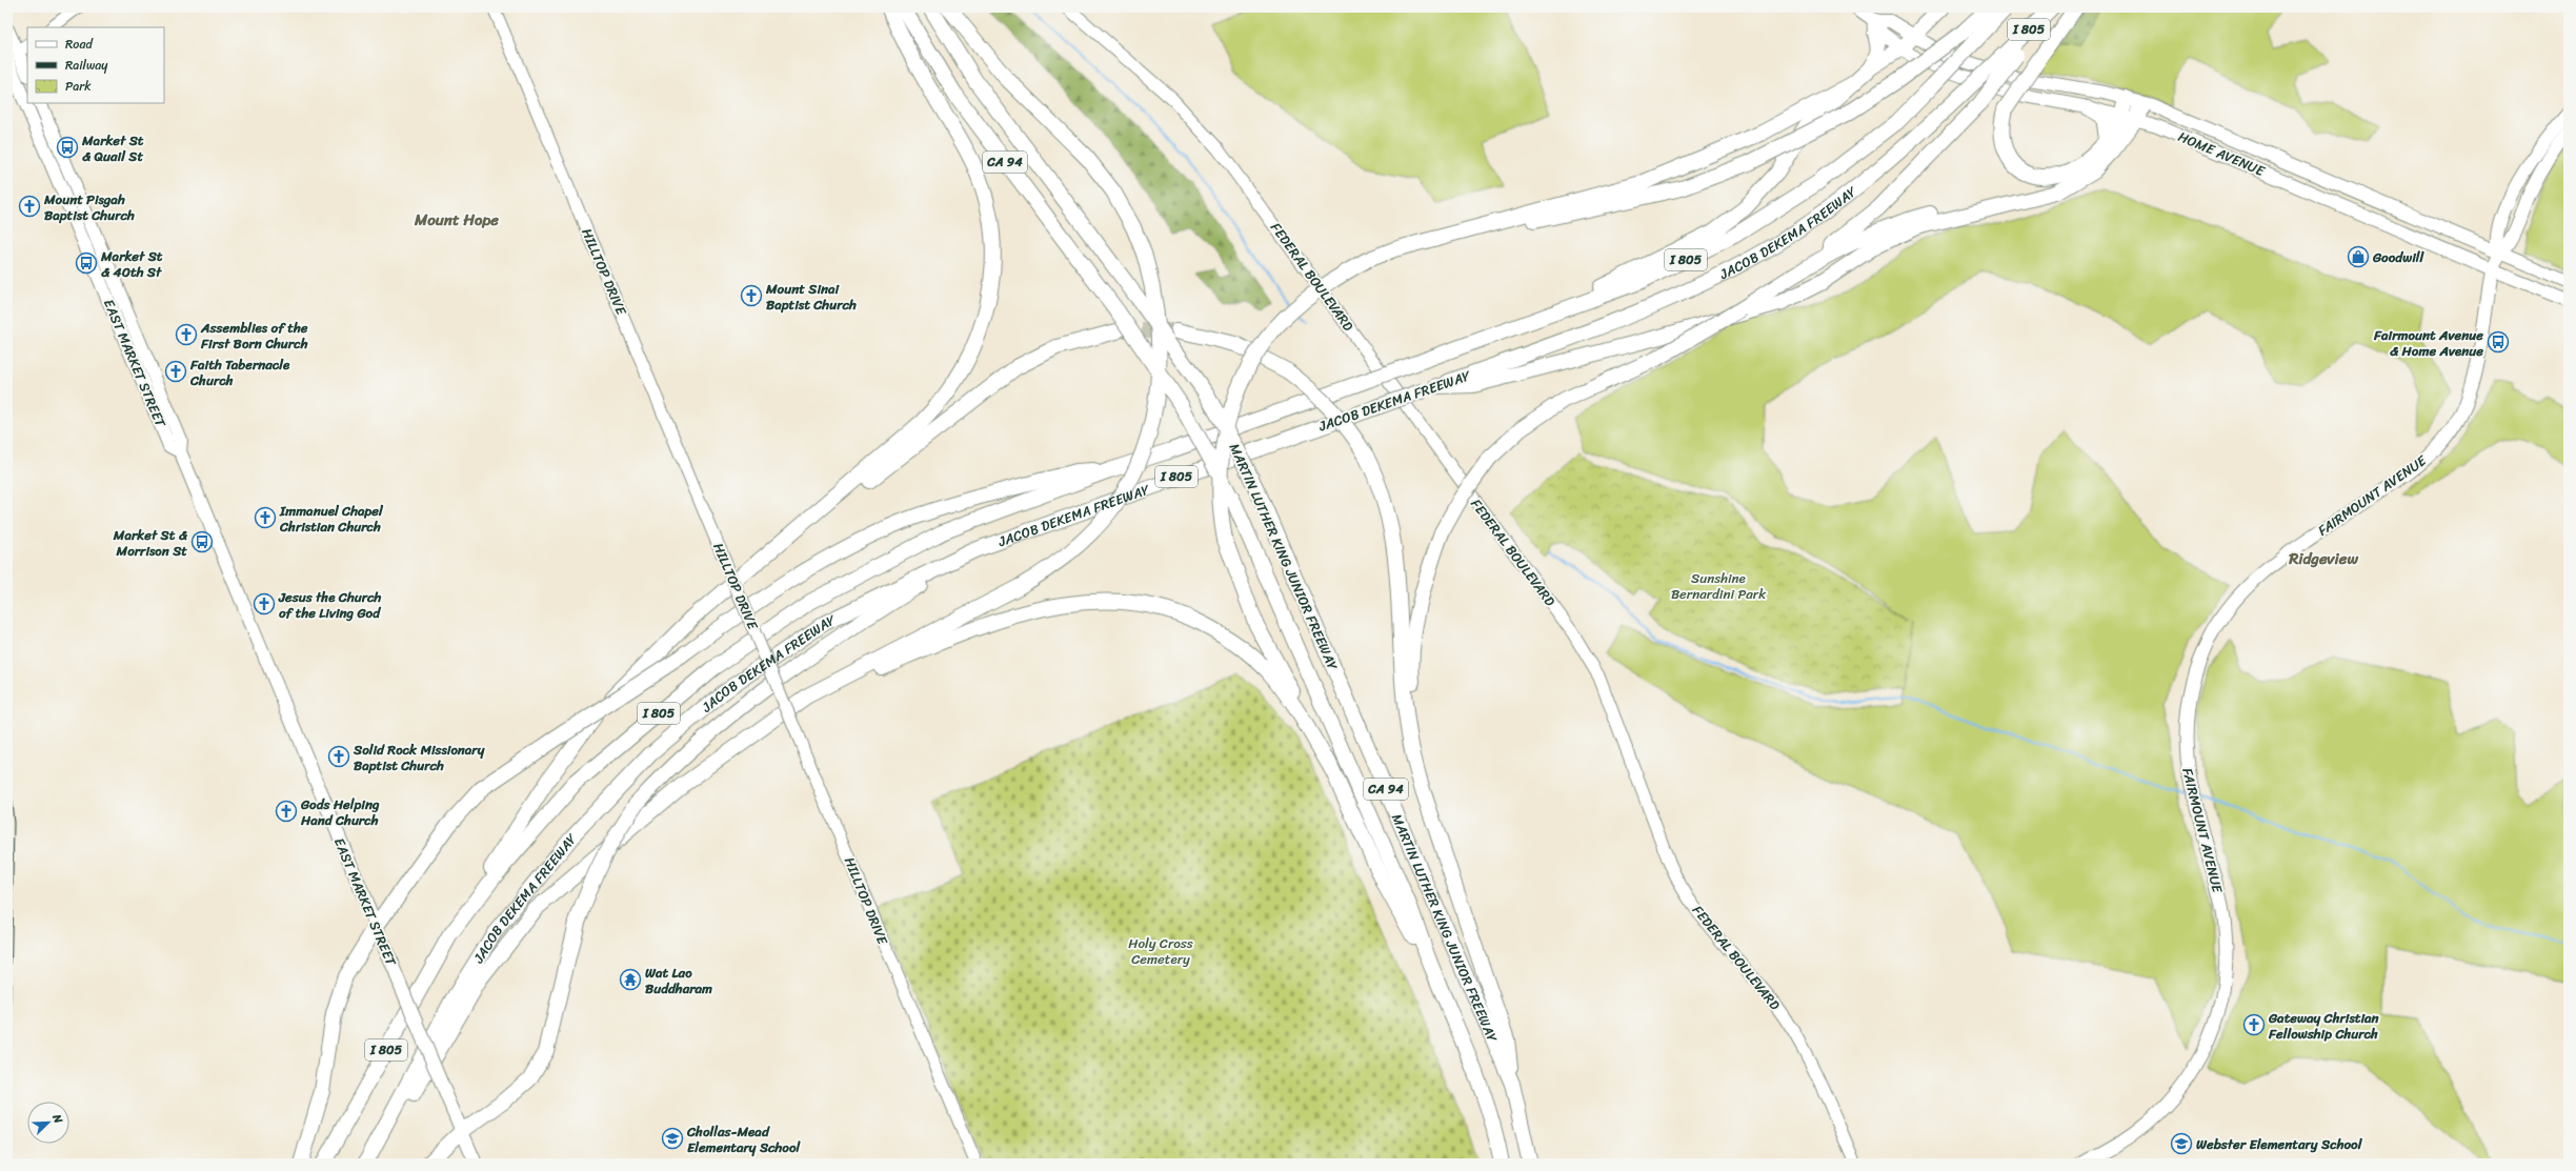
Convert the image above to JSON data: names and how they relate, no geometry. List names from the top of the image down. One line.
{"streets":{"highway":["I 805","CA 94","JACOB DEKEMA FREEWAY","MARTIN LUTHER KING JUNIOR FREEWAY"],"main road":["HOME AVENUE","HILLTOP DRIVE","FEDERAL BOULEVARD","EAST MARKET STREET","FAIRMOUNT AVENUE"]},"crossings":[["HOME AVENUE","FAIRMOUNT AVENUE"]],"districts":["Mount Hope","Ridgeview"],"parks":["Sunshine Bernardini Park","Holy Cross Cemetery"],"places":{"bus stop":["Market St & Quail St","Market St & 40th St","Fairmount Avenue & Home Avenue","Market St & Morrison St"],"church":["Mount Pisgah Baptist Church","Mount Sinai Baptist Church","Assemblies of the First Born Church","Faith Tabernacle Church","Immanuel Chapel Christian Church","Jesus the Church of the Living God","Solid Rock Missionary Baptist Church","Gods Helping Hand Church","Gateway Christian Fellowship Church"],"shop":["Goodwill"],"temple":["Wat Lao Buddharam"],"school or university":["Chollas-Mead Elementary School","Webster Elementary School"]},"legend":["Road","Railway","Park"],"north":"top right"}
